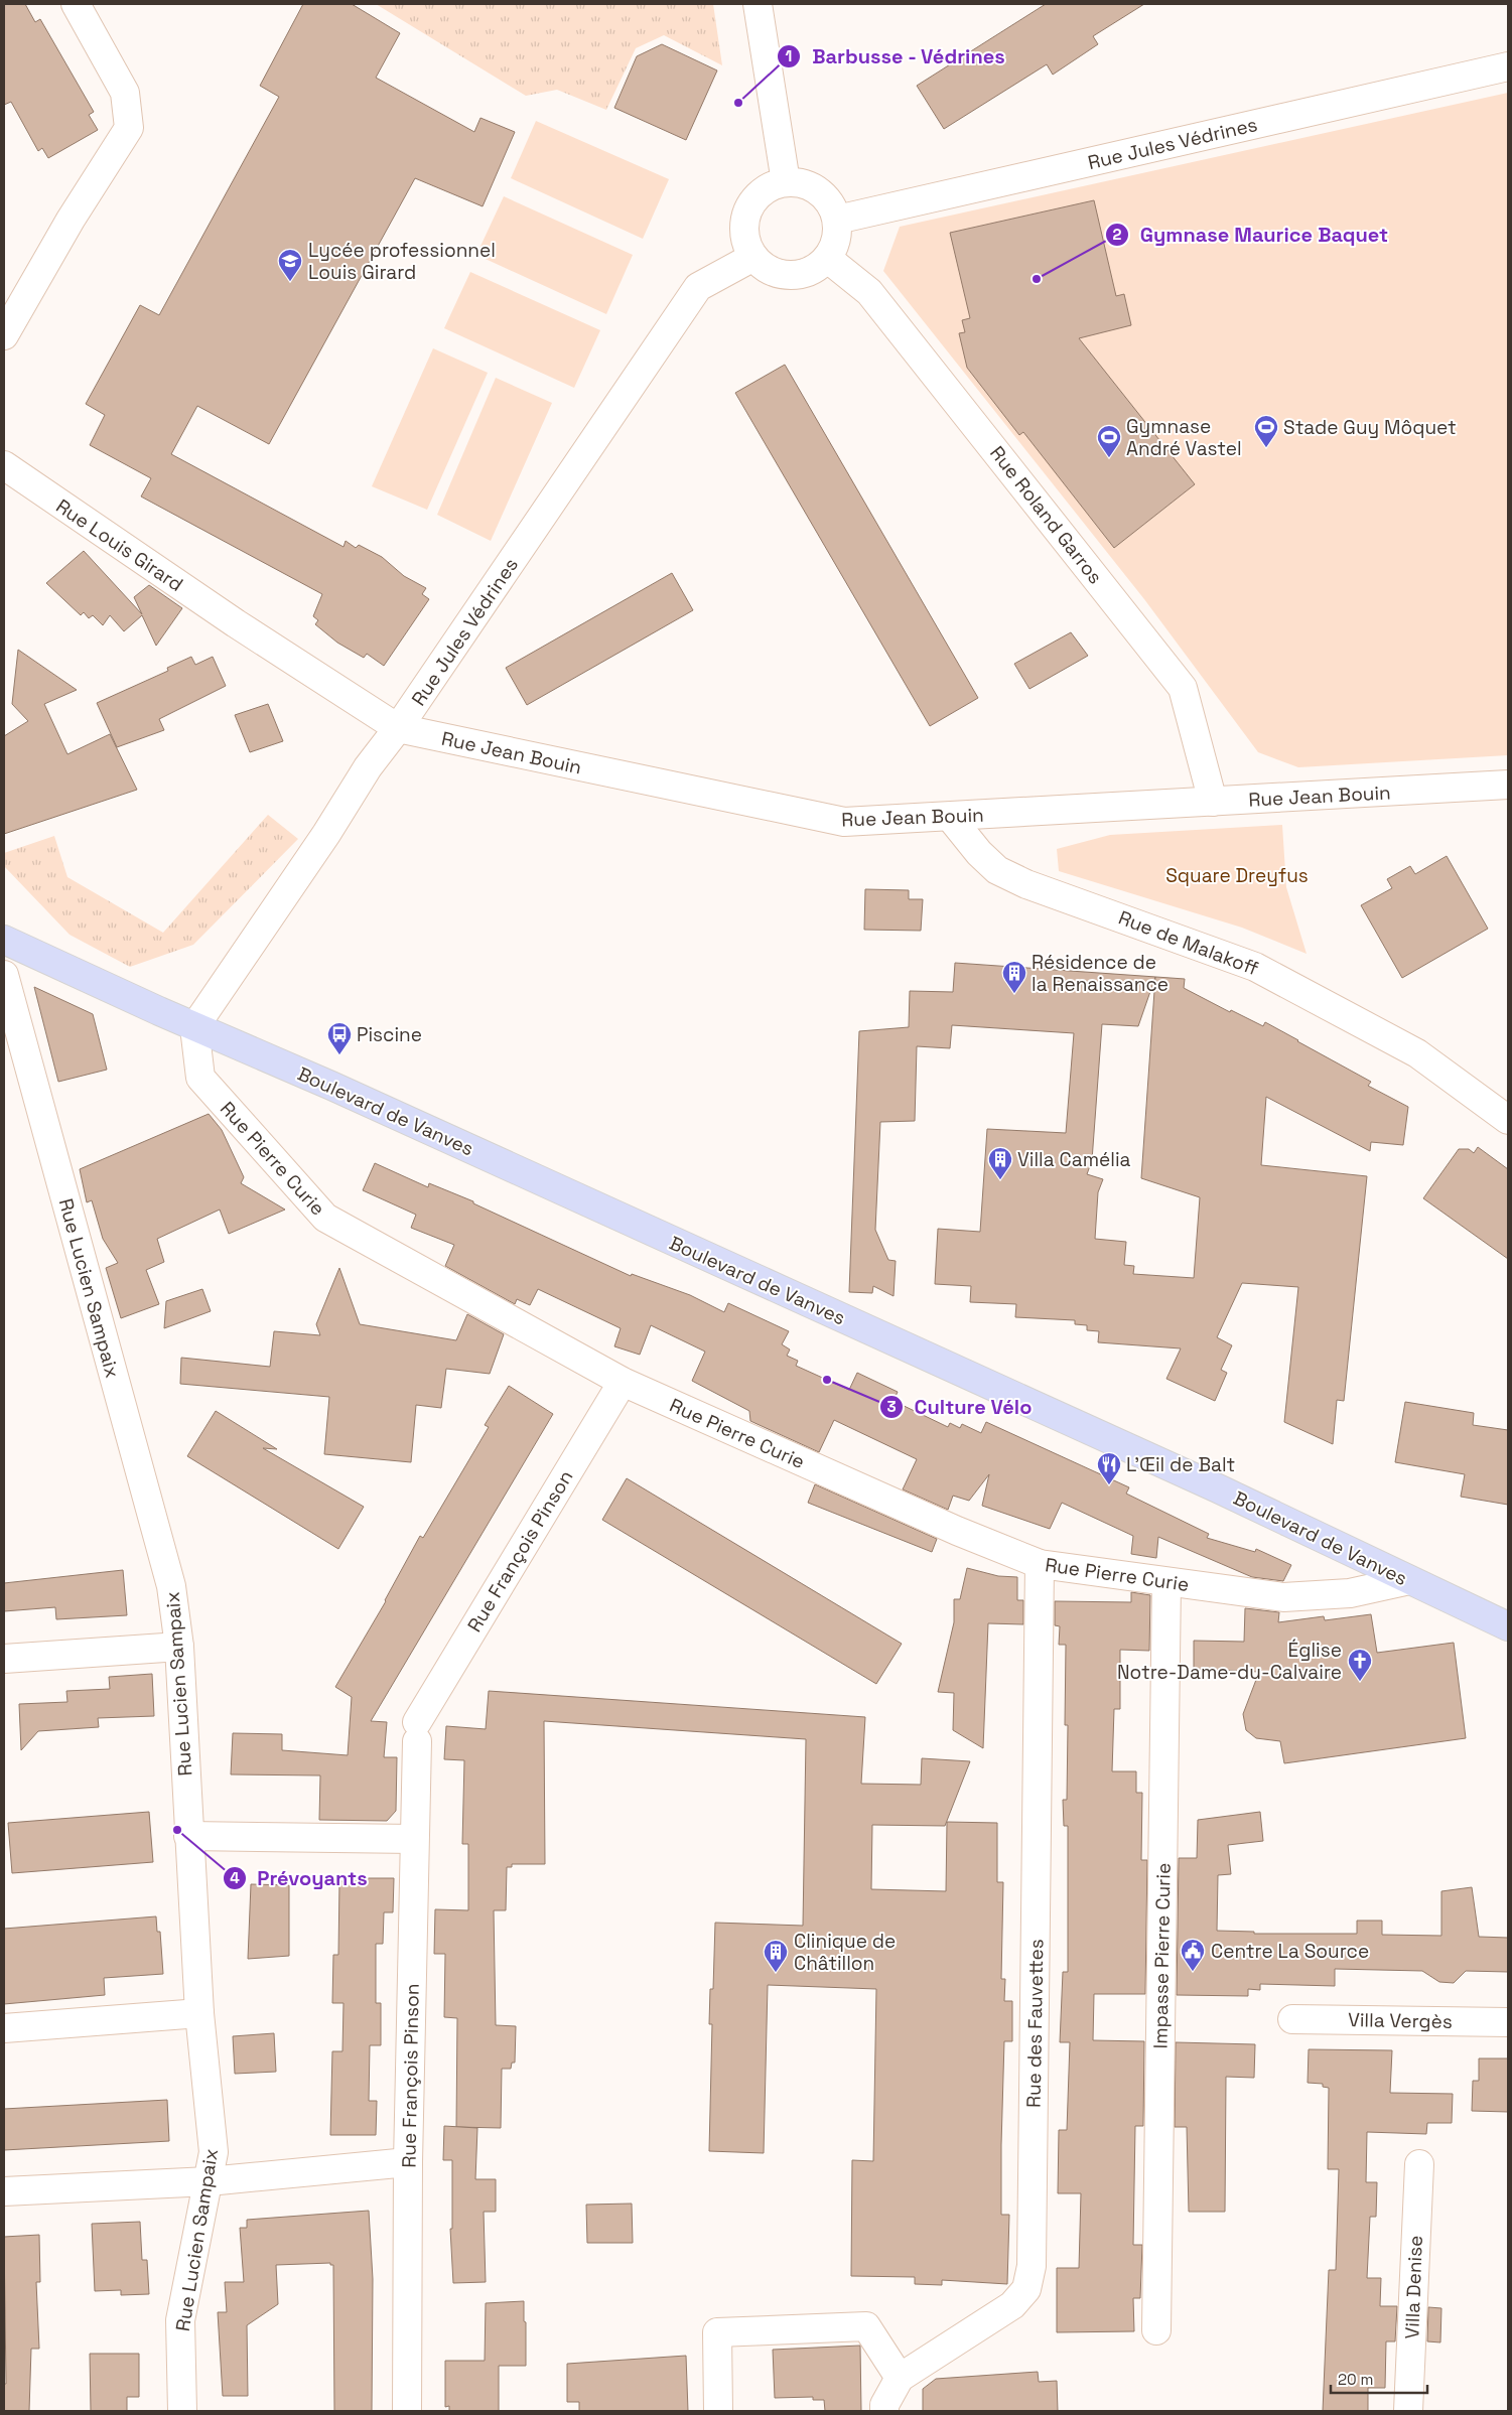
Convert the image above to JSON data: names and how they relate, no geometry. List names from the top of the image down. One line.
{"streets":{"main road":["Boulevard de Vanves"],"street":["Rue Jules Védrines","Rue Roland Garros","Rue Louis Girard","Rue Jean Bouin","Rue de Malakoff","Rue Pierre Curie","Rue Lucien Sampaix","Rue François Pinson","Impasse Pierre Curie","Villa Vergès","Rue des Fauvettes","Villa Denise"]},"crossings":[["Rue Jules Védrines","Rue Roland Garros"],["Rue Jules Védrines","Rue Jean Bouin"],["Rue Jules Védrines","Boulevard de Vanves"],["Rue Jules Védrines","Rue Pierre Curie"],["Rue Roland Garros","Rue Jean Bouin"],["Rue Louis Girard","Rue Jean Bouin"],["Rue Jean Bouin","Rue de Malakoff"],["Boulevard de Vanves","Rue Pierre Curie"],["Rue Pierre Curie","Rue François Pinson"],["Rue Pierre Curie","Impasse Pierre Curie"],["Rue Pierre Curie","Rue des Fauvettes"]],"parks":["Square Dreyfus"],"places":{"other":["Barbusse - Védrines","Gymnase Maurice Baquet","Culture Vélo","Prévoyants"],"school or university":["Lycée professionnel Louis Girard"],"sports":["Stade Guy Môquet","Gymnase André Vastel"],"building":["Résidence de la Renaissance","Villa Camélia","Clinique de Châtillon"],"bus stop":["Piscine"],"restaurant":["L'Œil de Balt"],"church":["Église Notre-Dame-du-Calvaire"],"public building":["Centre La Source"]},"scale_bar":"20 m"}
